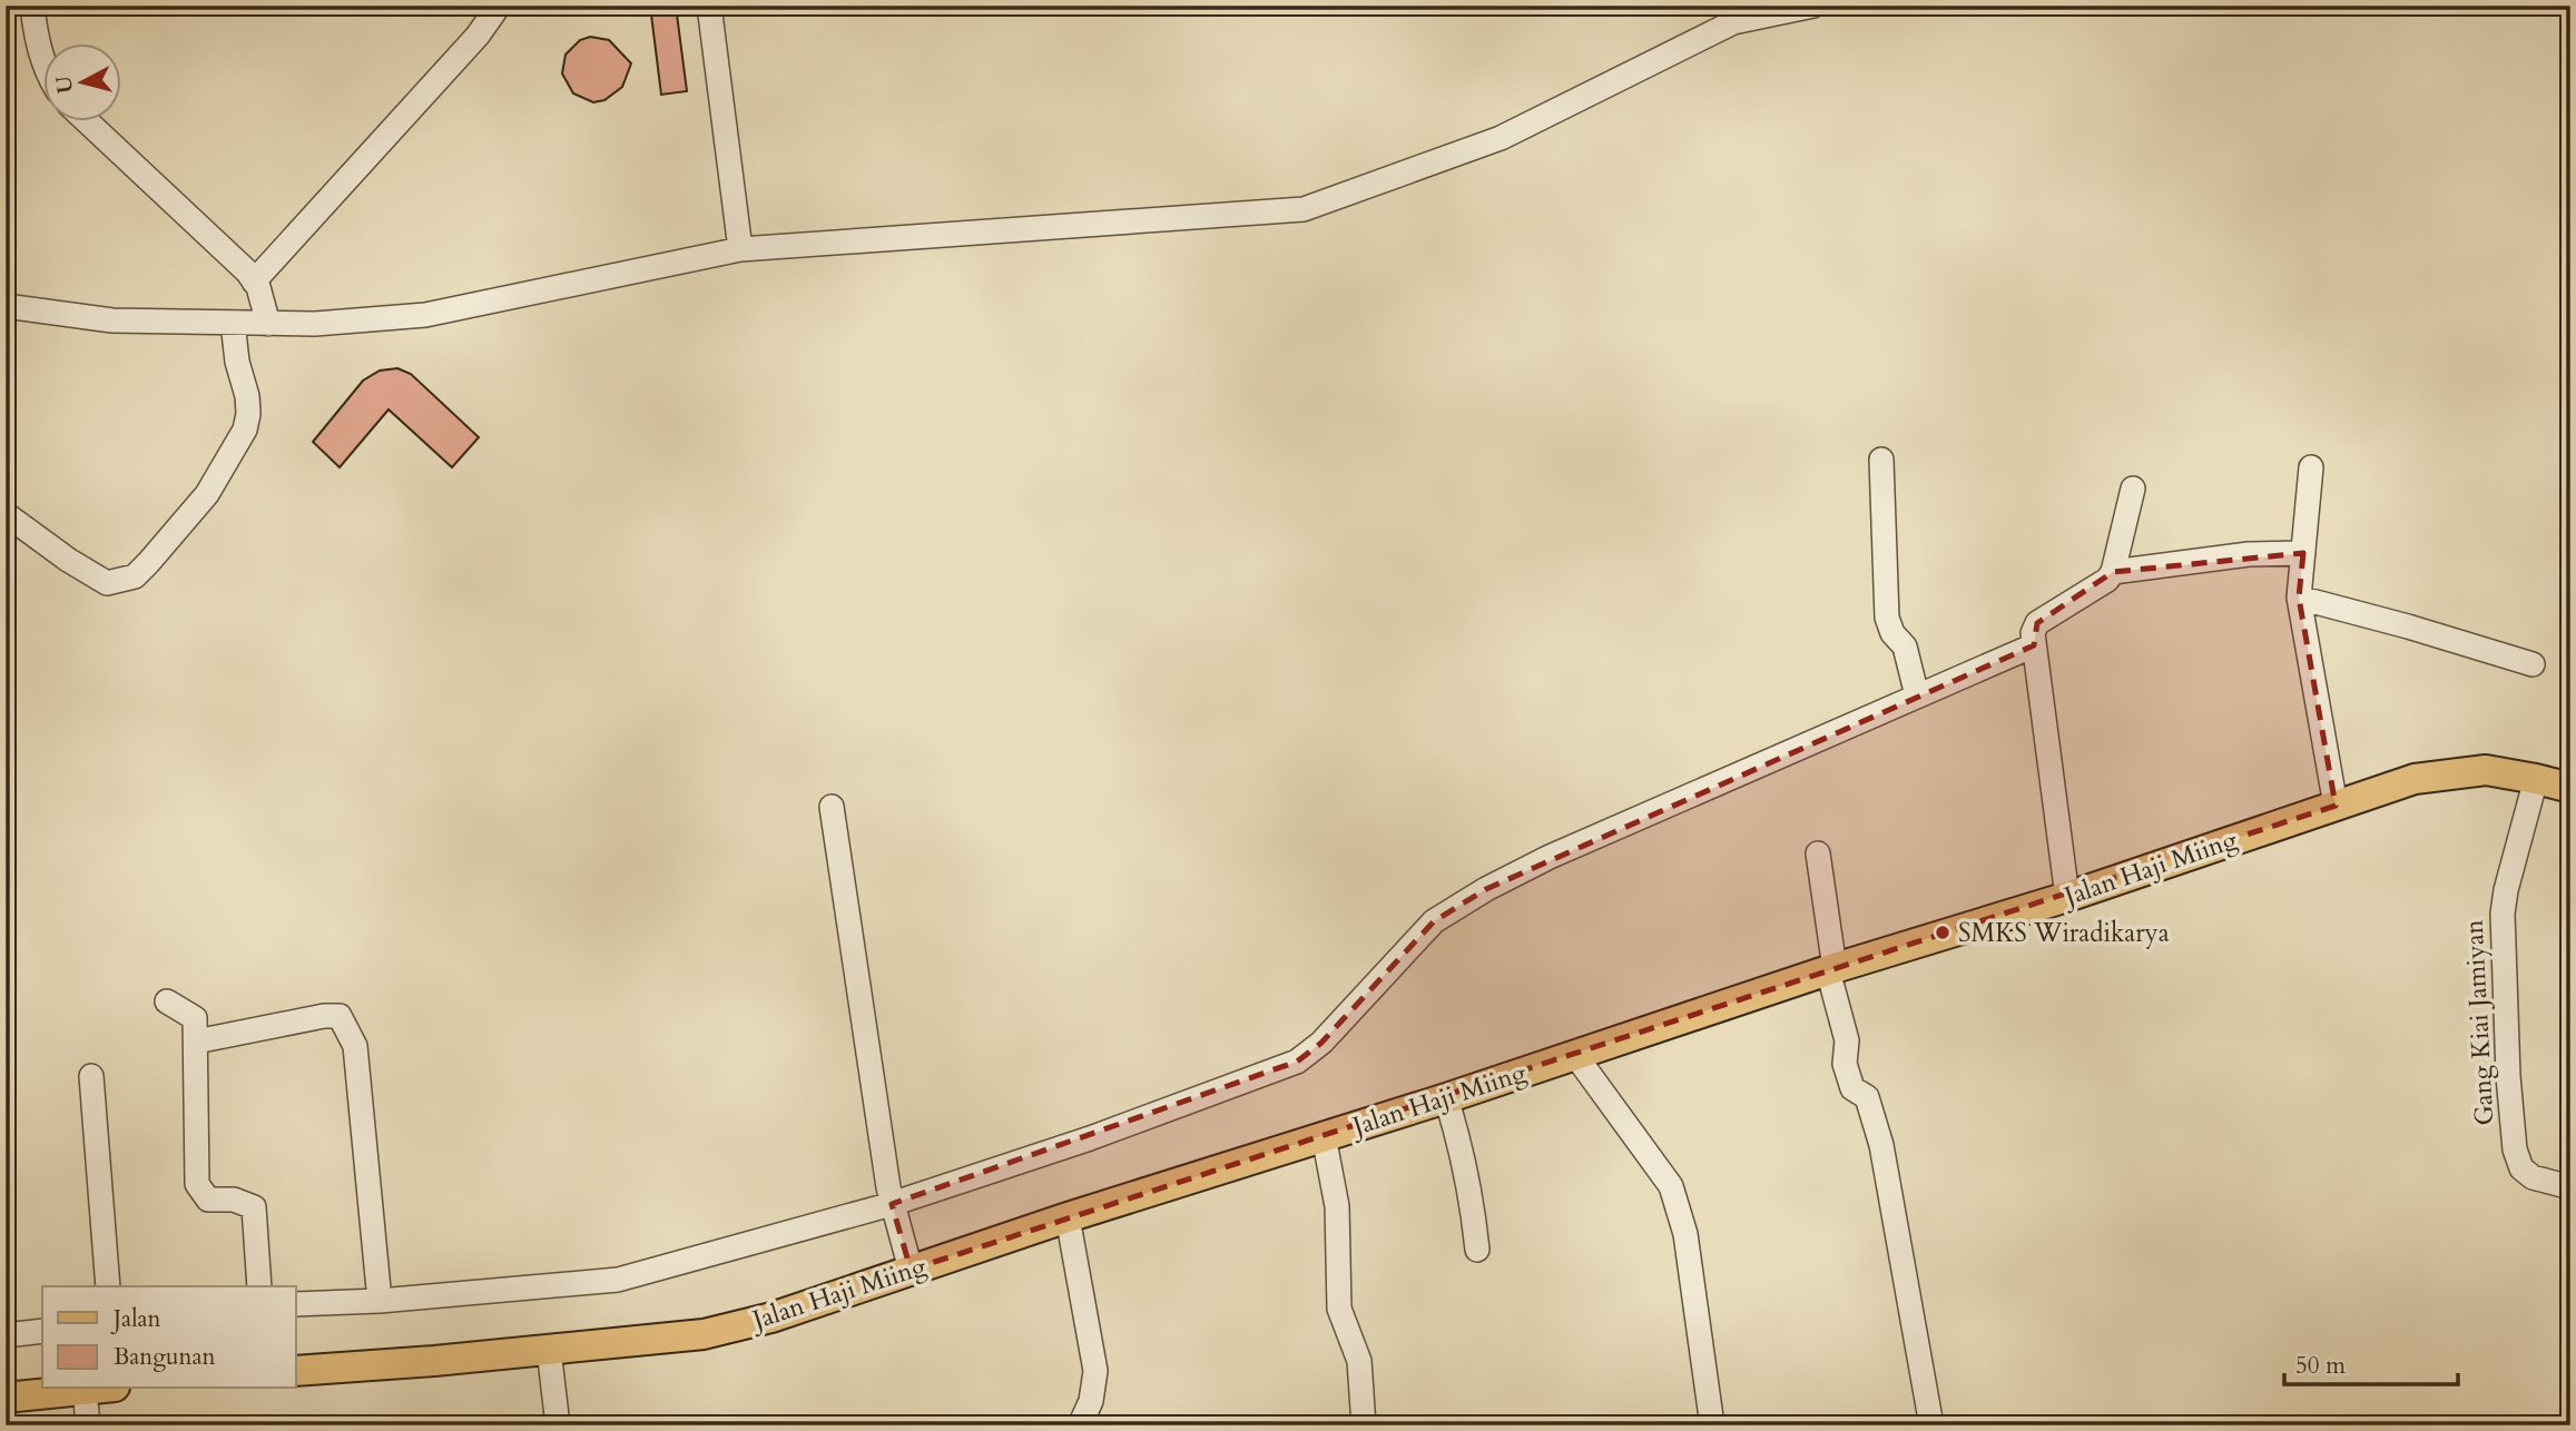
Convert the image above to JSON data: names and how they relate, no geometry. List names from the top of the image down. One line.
{"streets":{"main road":["Jalan Haji Miing"],"street":["Gang Kiai Jamiyan"]},"crossings":[["Jalan Haji Miing","Gang Kiai Jamiyan"]],"places":["SMKS Wiradikarya"],"legend":["Jalan","Bangunan"],"scale_bar":"50 m","north":"left"}
